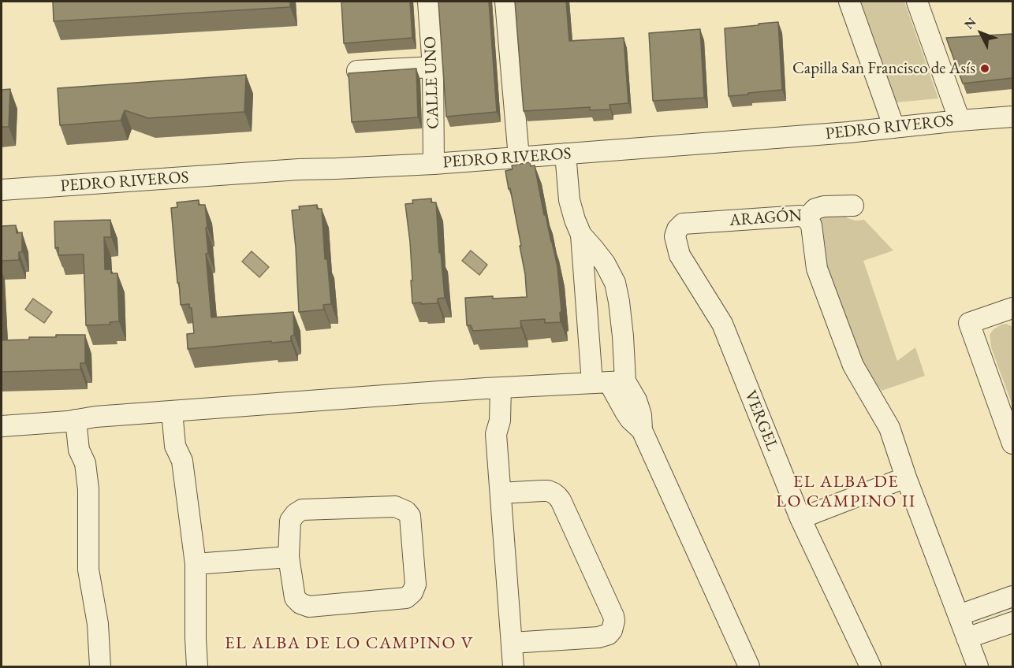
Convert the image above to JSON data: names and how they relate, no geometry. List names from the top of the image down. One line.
{"streets":{"street":["CALLE UNO","PEDRO RIVEROS","ARAGÓN","VERGEL"]},"crossings":[["CALLE UNO","PEDRO RIVEROS"],["ARAGÓN","VERGEL"]],"districts":["EL ALBA DE LO CAMPINO II","EL ALBA DE LO CAMPINO V"],"places":["Capilla San Francisco de Asís"],"north":"top left"}
